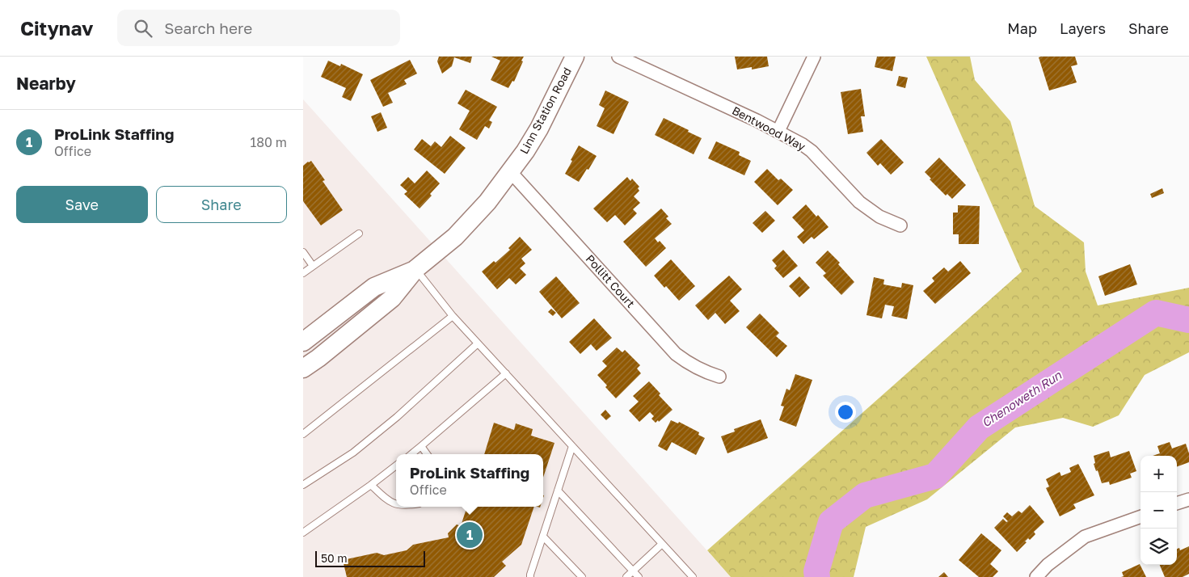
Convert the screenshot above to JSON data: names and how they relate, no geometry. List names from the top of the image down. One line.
{"streets":{"street":["Linn Station Road","Bentwood Way","Pollitt Court"]},"crossings":[["Linn Station Road","Pollitt Court"]],"water":["Chenoweth Run"],"scale_bar":"50 m","page":{"header":"Citynav","search":"Search here","nav":["Map","Layers","Share"],"heading":"Nearby","list":[{"mark":"1","name":"ProLink Staffing","note":"Office","value":"180 m"}],"buttons":["Save","Share"],"popup":["ProLink Staffing","Office"],"map_buttons":["+","−"],"pins":"1","scale":"50 m"}}
